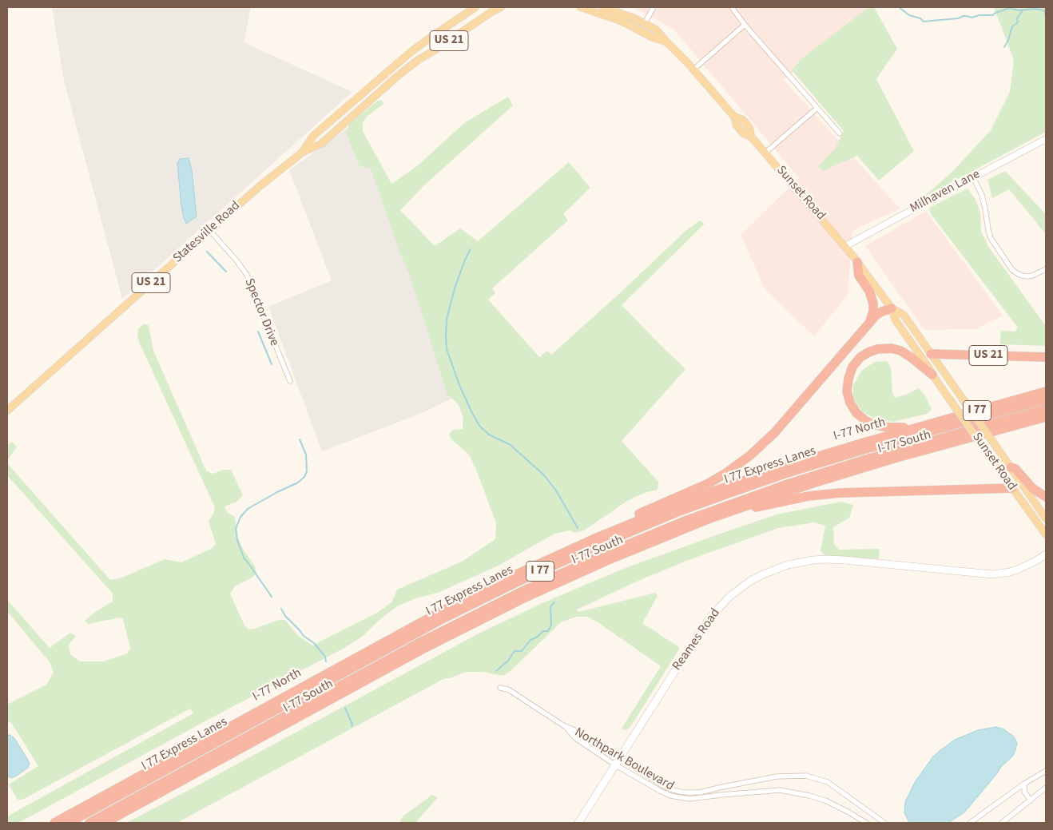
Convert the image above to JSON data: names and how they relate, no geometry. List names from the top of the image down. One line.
{"streets":{"highway":["US 21","I 77","I-77 North","I-77 South","I 77 Express Lanes"],"main road":["Sunset Road","Statesville Road","Reames Road"],"street":["Milhaven Lane","Spector Drive","Northpark Boulevard"]},"crossings":[["US 21","Sunset Road"],["Milhaven Lane","Sunset Road"],["Statesville Road","Spector Drive"],["I-77 North","I 77 Express Lanes"],["Reames Road","Northpark Boulevard"]]}
